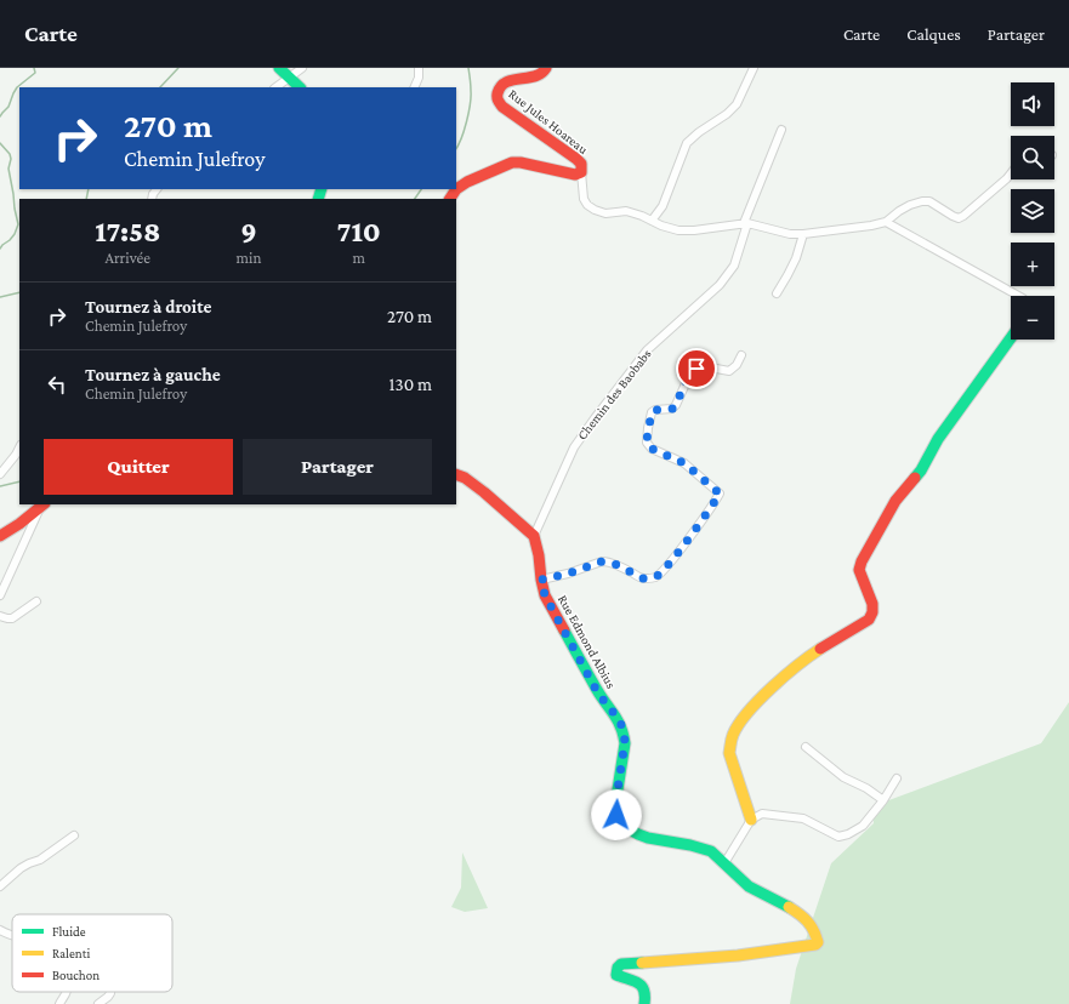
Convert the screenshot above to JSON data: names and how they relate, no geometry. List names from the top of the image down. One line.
{"streets":{"main road":["Rue Jules Hoareau","Rue Edmond Albius"],"street":["Chemin des Baobabs"]},"crossings":[["Chemin des Baobabs","Rue Edmond Albius"]],"legend":["Fluide","Ralenti","Bouchon"],"page":{"header":"Carte","nav":["Carte","Calques","Partager"],"map_buttons":["+","−"],"turn":["270 m","Chemin Julefroy"],"eta":["17:58","Arrivée","9","min","710","m"],"list":[{"name":"Tournez à droite","note":"Chemin Julefroy","value":"270 m"},{"name":"Tournez à gauche","note":"Chemin Julefroy","value":"130 m"}],"buttons":["Quitter","Partager"]}}
